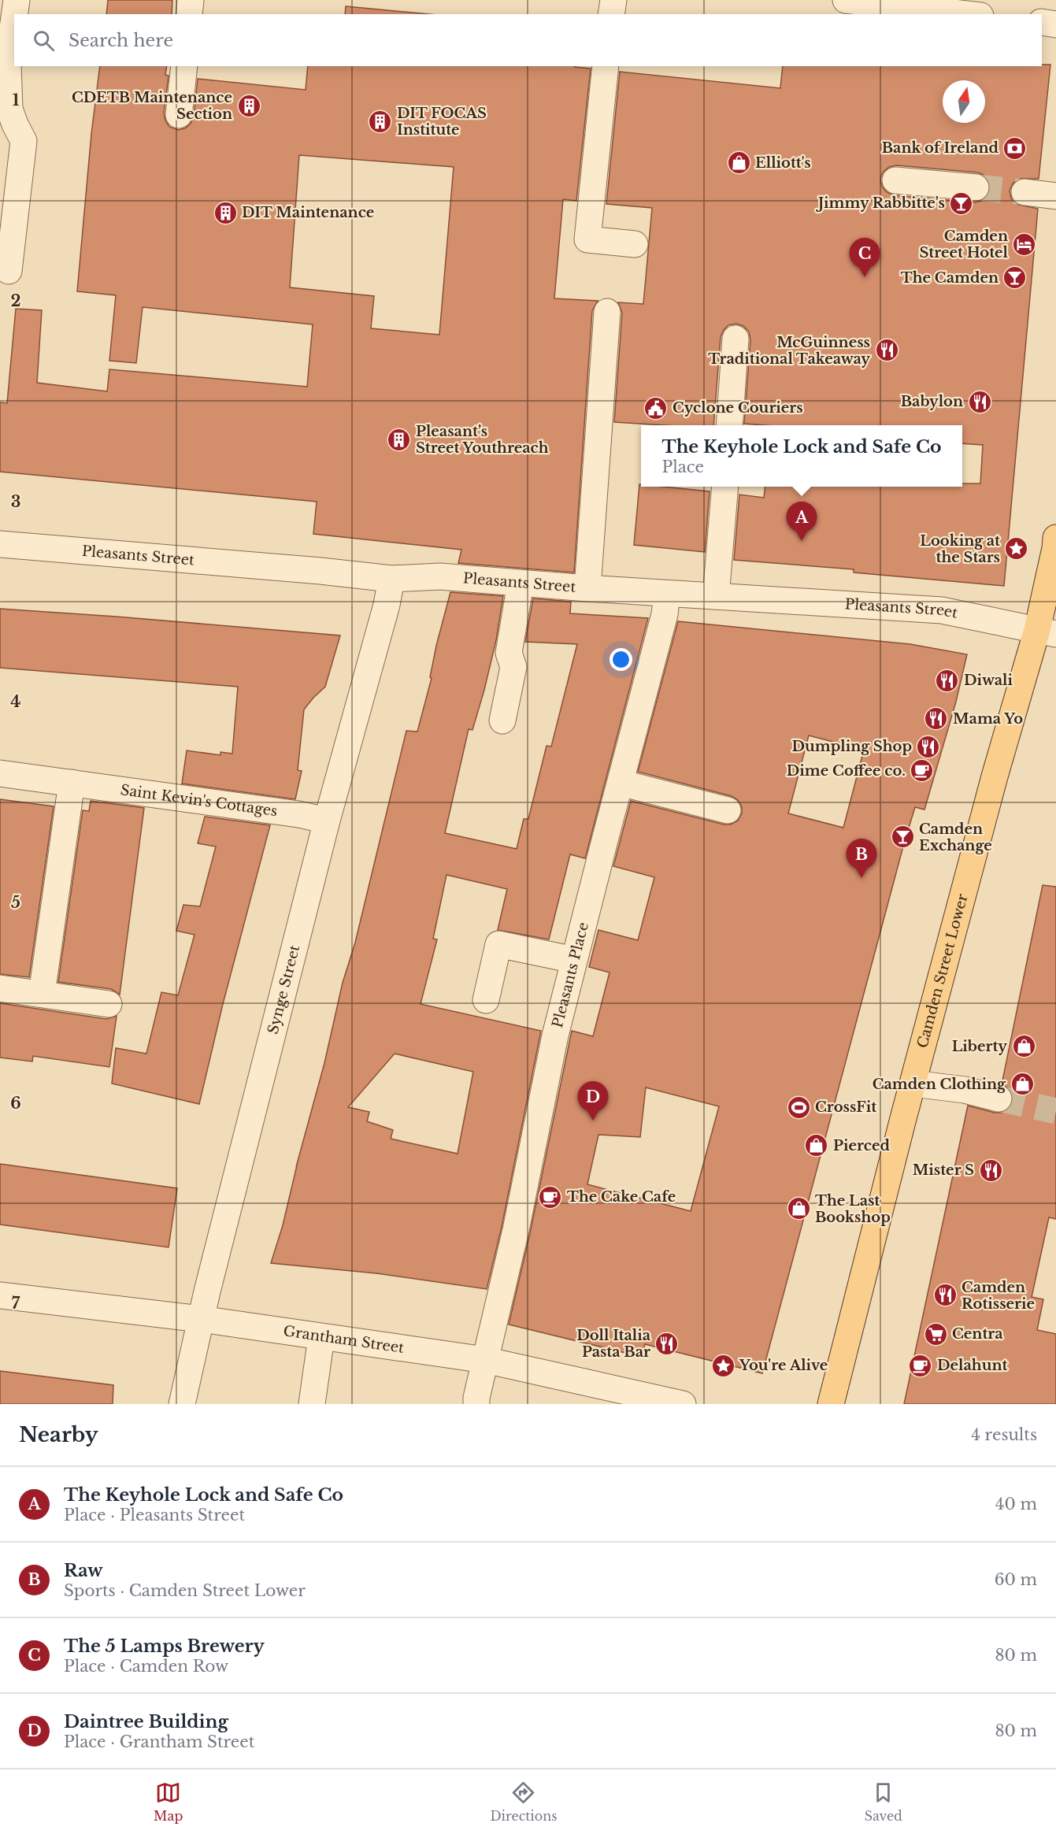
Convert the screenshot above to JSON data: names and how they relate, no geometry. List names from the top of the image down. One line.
{"streets":{"main road":["Camden Street Lower"],"street":["Pleasants Street","Saint Kevin's Cottages","Pleasants Place","Synge Street","Grantham Street"]},"crossings":[["Pleasants Street","Camden Street Lower"],["Pleasants Street","Pleasants Place"],["Pleasants Street","Synge Street"],["Saint Kevin's Cottages","Synge Street"],["Pleasants Place","Grantham Street"],["Synge Street","Grantham Street"]],"places":{"building":["CDETB Maintenance Section","DIT FOCAS Institute","DIT Maintenance","Pleasant’s Street Youthreach"],"bank":["Bank of Ireland"],"shop":["Elliott's","Liberty","Camden Clothing","Pierced","The Last Bookshop"],"bar":["Jimmy Rabbitte’s","The Camden","Camden Exchange"],"hotel":["Camden Street Hotel"],"restaurant":["McGuinness Traditional Takeaway","Babylon","Diwali","Mama Yo","Dumpling Shop","Mister S","Camden Rotisserie","Doll Italia Pasta Bar"],"public building":["Cyclone Couriers"],"place":["Looking at the Stars","You're Alive"],"cafe":["Dime Coffee co.","The Cake Cafe","Delahunt"],"sports":["CrossFit"],"supermarket":["Centra"]},"north":"top","page":{"search":"Search here","pins":["C","A","B","D"],"popup":["The Keyhole Lock and Safe Co","Place"],"heading":["Nearby","4 results"],"list":[{"mark":"A","name":"The Keyhole Lock and Safe Co","note":"Place · Pleasants Street","value":"40 m"},{"mark":"B","name":"Raw","note":"Sports · Camden Street Lower","value":"60 m"},{"mark":"C","name":"The 5 Lamps Brewery","note":"Place · Camden Row","value":"80 m"},{"mark":"D","name":"Daintree Building","note":"Place · Grantham Street","value":"80 m"}],"nav":["Map","Directions","Saved"]},"grid":{"rows":["1","2","3","4","5","6","7"]}}
